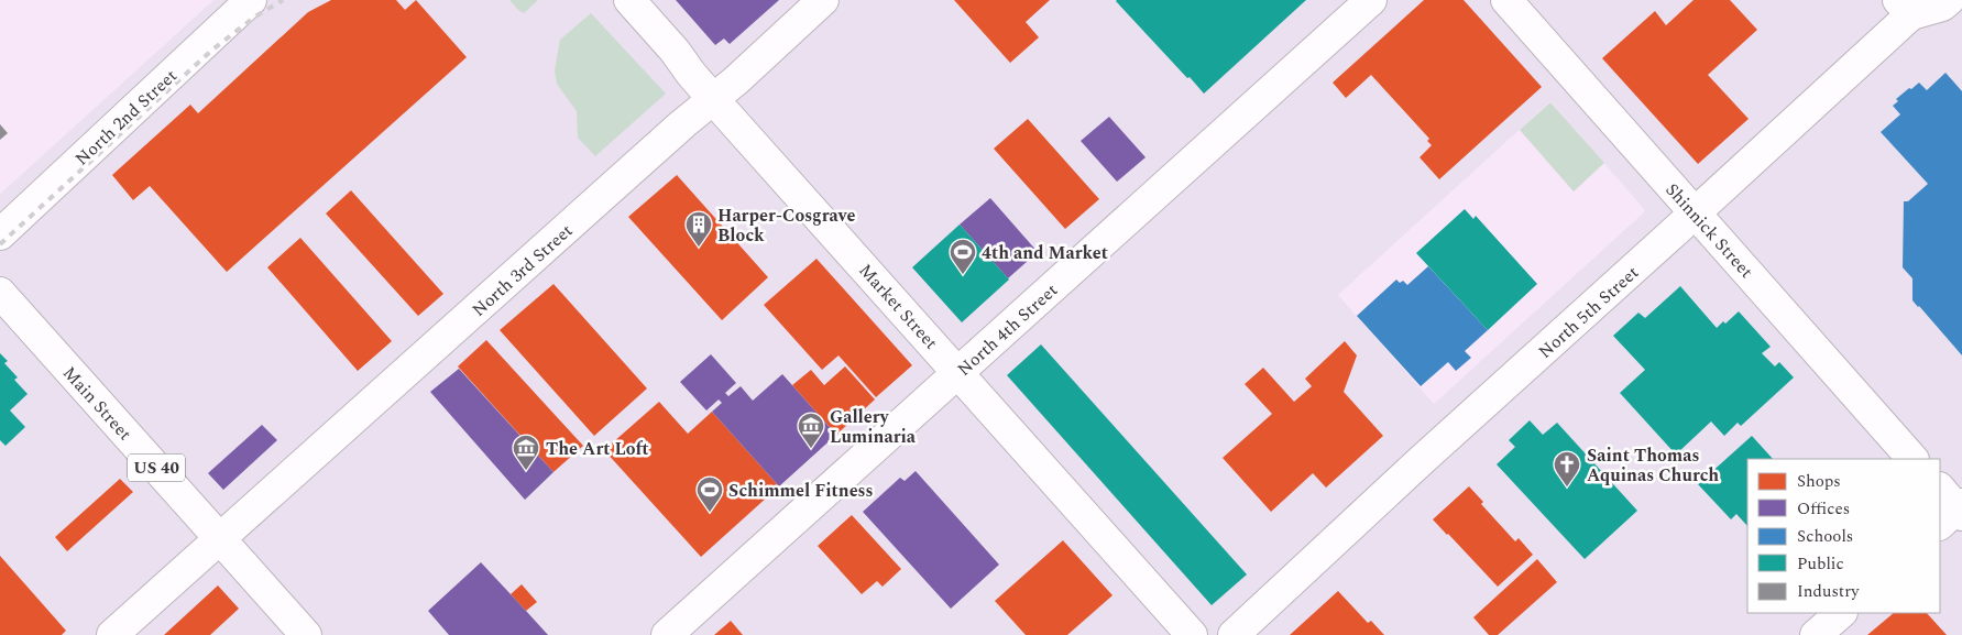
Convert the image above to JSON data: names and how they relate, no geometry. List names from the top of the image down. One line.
{"streets":{"street":["North 2nd Street","Shinnick Street","North 3rd Street","Market Street","North 5th Street","North 4th Street","Main Street","US 40"]},"crossings":[["Shinnick Street","North 5th Street"],["North 3rd Street","Market Street"],["North 3rd Street","Main Street"],["Market Street","North 4th Street"]],"places":{"building":["Harper-Cosgrave Block"],"sports":["4th and Market","Schimmel Fitness"],"museum":["Gallery Luminaria","The Art Loft"],"church":["Saint Thomas Aquinas Church"]},"legend":["Shops","Offices","Schools","Public","Industry"]}
